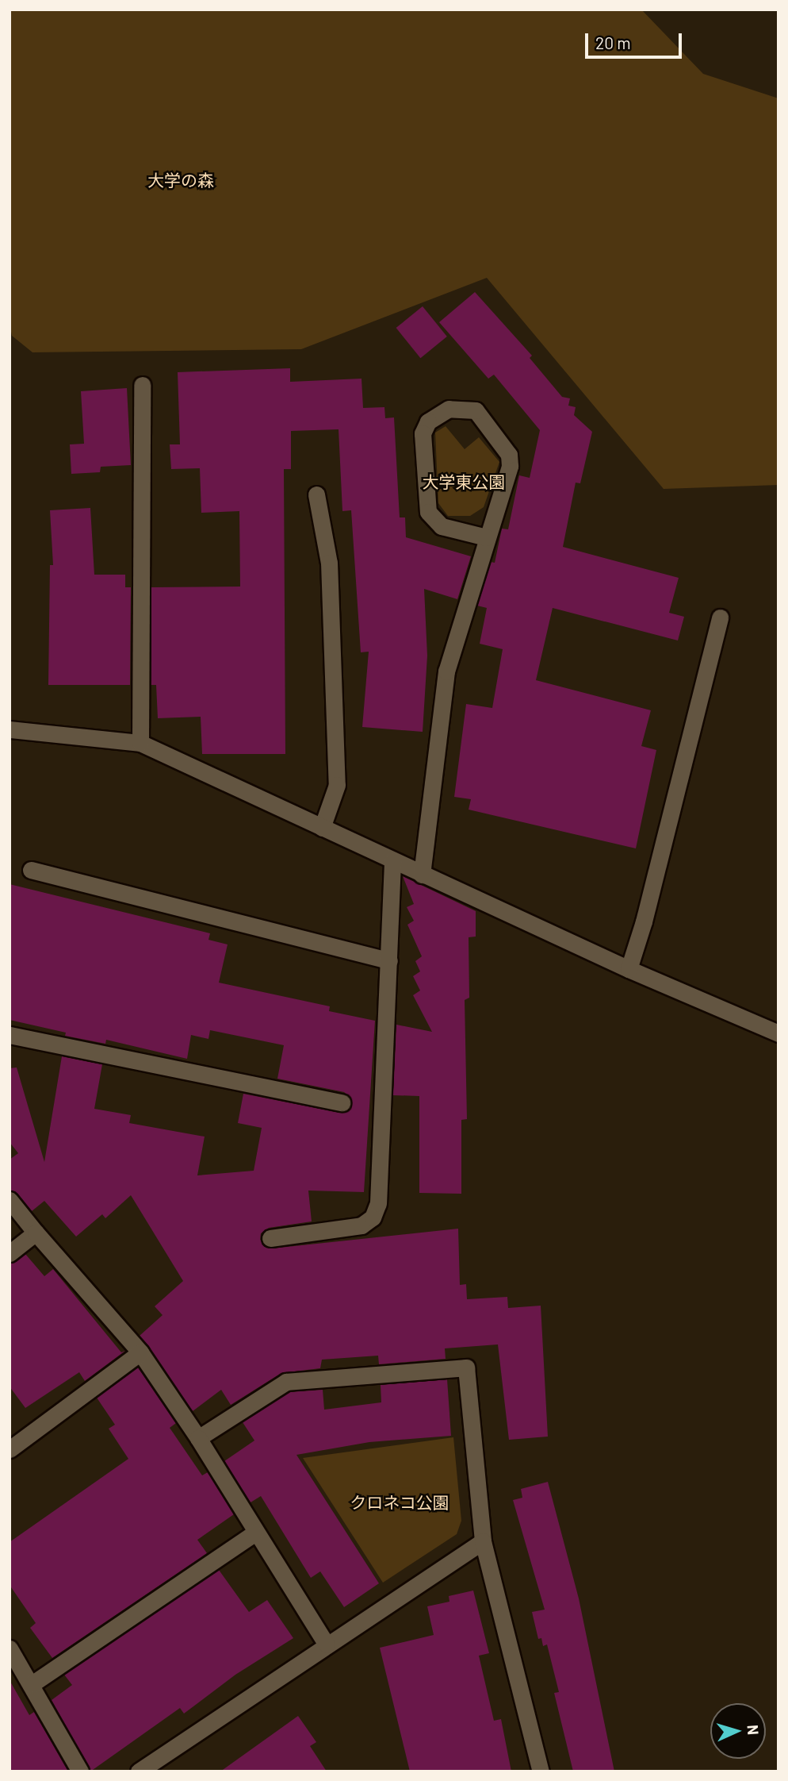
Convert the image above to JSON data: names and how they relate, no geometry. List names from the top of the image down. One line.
{"parks":["大学の森","大学東公園","クロネコ公園"],"scale_bar":"20 m","north":"right"}
